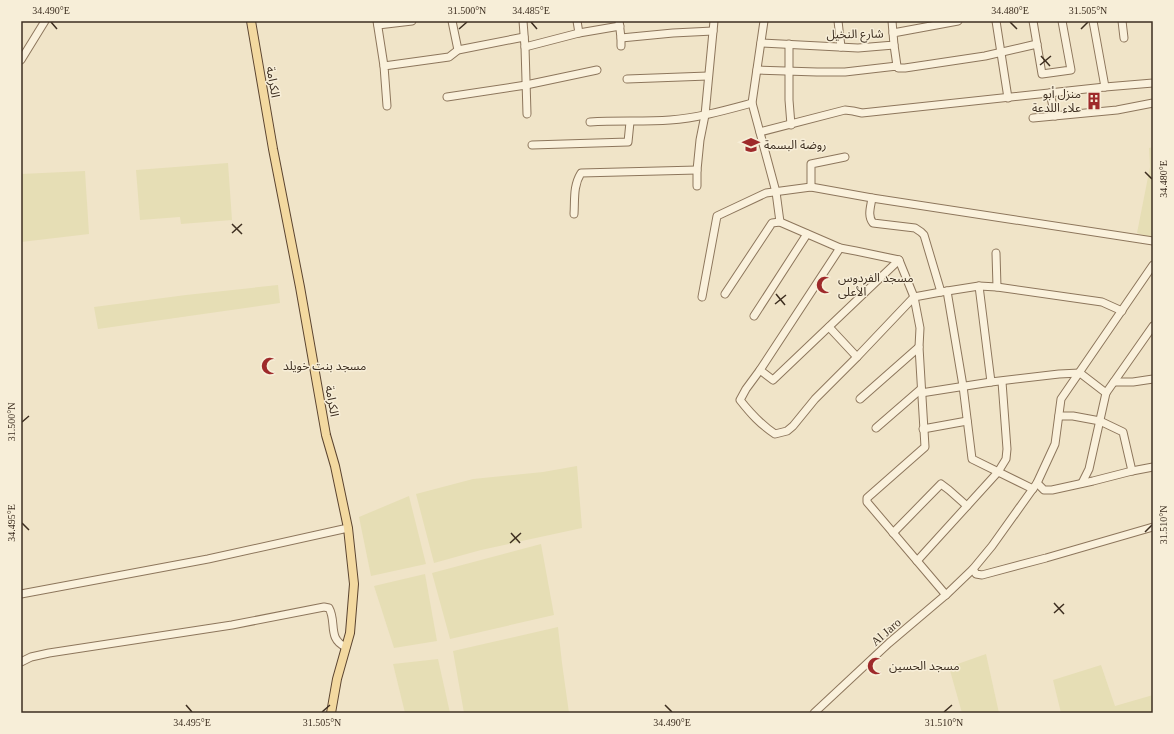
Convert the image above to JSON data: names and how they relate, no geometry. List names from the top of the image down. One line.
{"streets":{"main road":["الكرامة"],"street":["شارع النخيل","Al Jaro"]},"places":{"building":["منزل أبو علاء اللدعة"],"school or university":["روضة البسمة"],"mosque":["مسجد الفردوس الأعلى","مسجد بنت خويلد","مسجد الحسين"]},"coordinates":["34.490°E","31.500°N","34.485°E","34.480°E","31.505°N","34.495°E","31.510°N"]}
